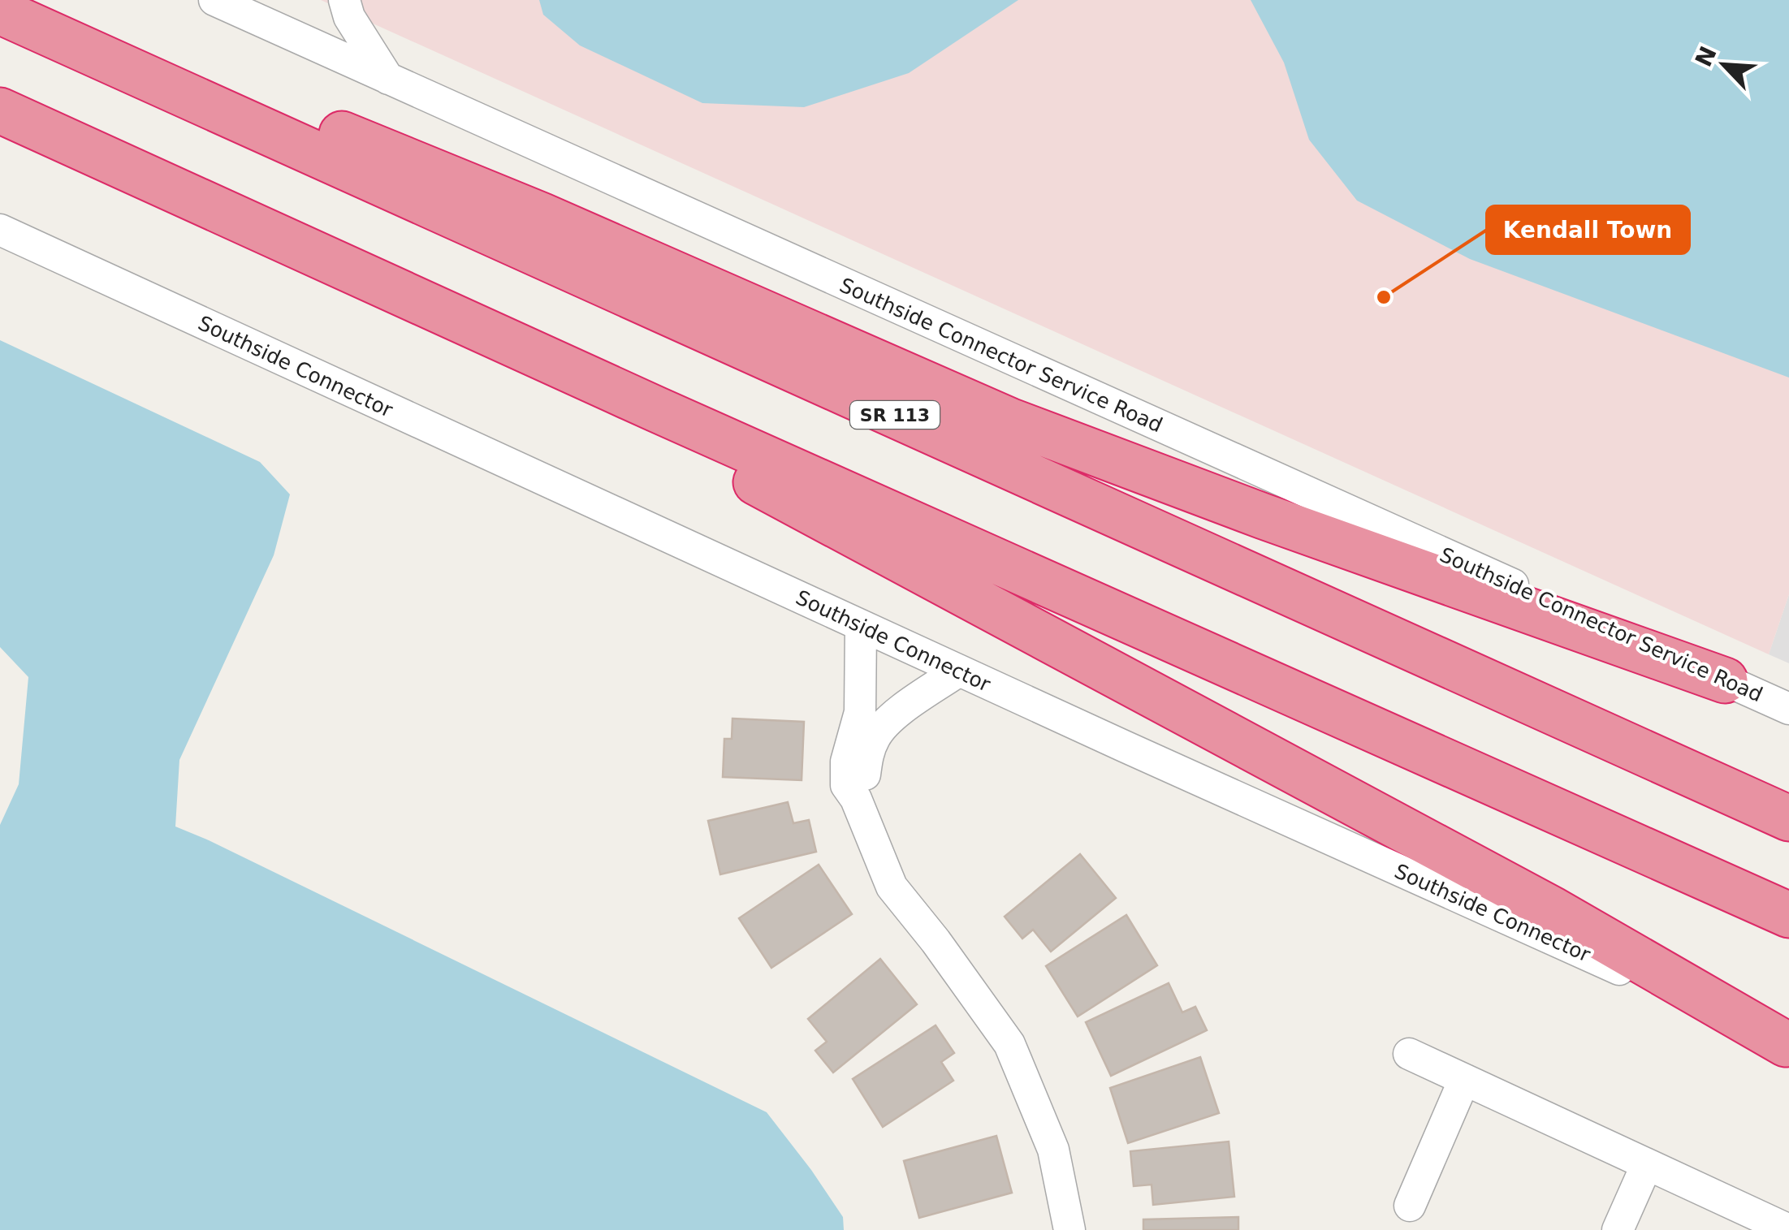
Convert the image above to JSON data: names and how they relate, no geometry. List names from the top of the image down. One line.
{"streets":{"highway":["SR 113"],"street":["Southside Connector Service Road","Southside Connector"]},"places":["Kendall Town"],"north":"top left"}
